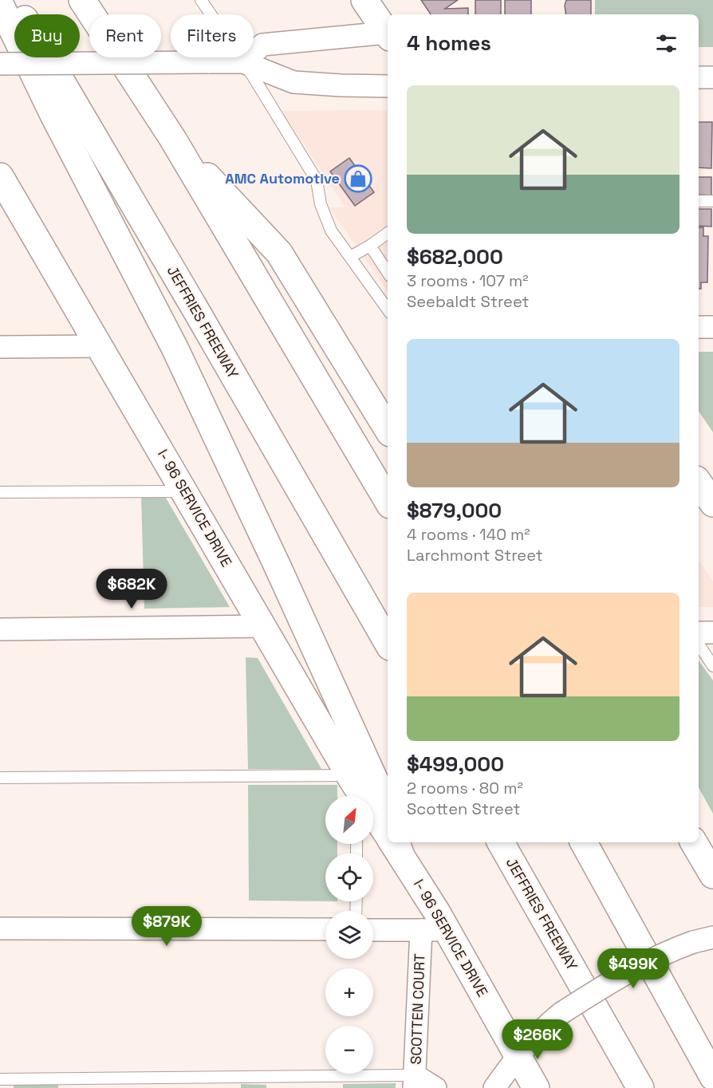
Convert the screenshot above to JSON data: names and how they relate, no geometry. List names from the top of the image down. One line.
{"streets":{"main road":["JEFFRIES FREEWAY","I- 96 SERVICE DRIVE"],"street":["SCOTTEN COURT"]},"places":{"shop":["AMC Automotive"]},"north":"top right","page":{"chip":["Buy","Rent","Filters"],"heading":"4 homes","list":[{"name":"$682,000","note":"3 rooms · 107 m² · Seebaldt Street"},{"name":"$879,000","note":"4 rooms · 140 m² · Larchmont Street"},{"name":"$499,000","note":"2 rooms · 80 m² · Scotten Street"}],"price":["$682K","$879K","$499K","$266K"],"map_buttons":["+","−"]}}
